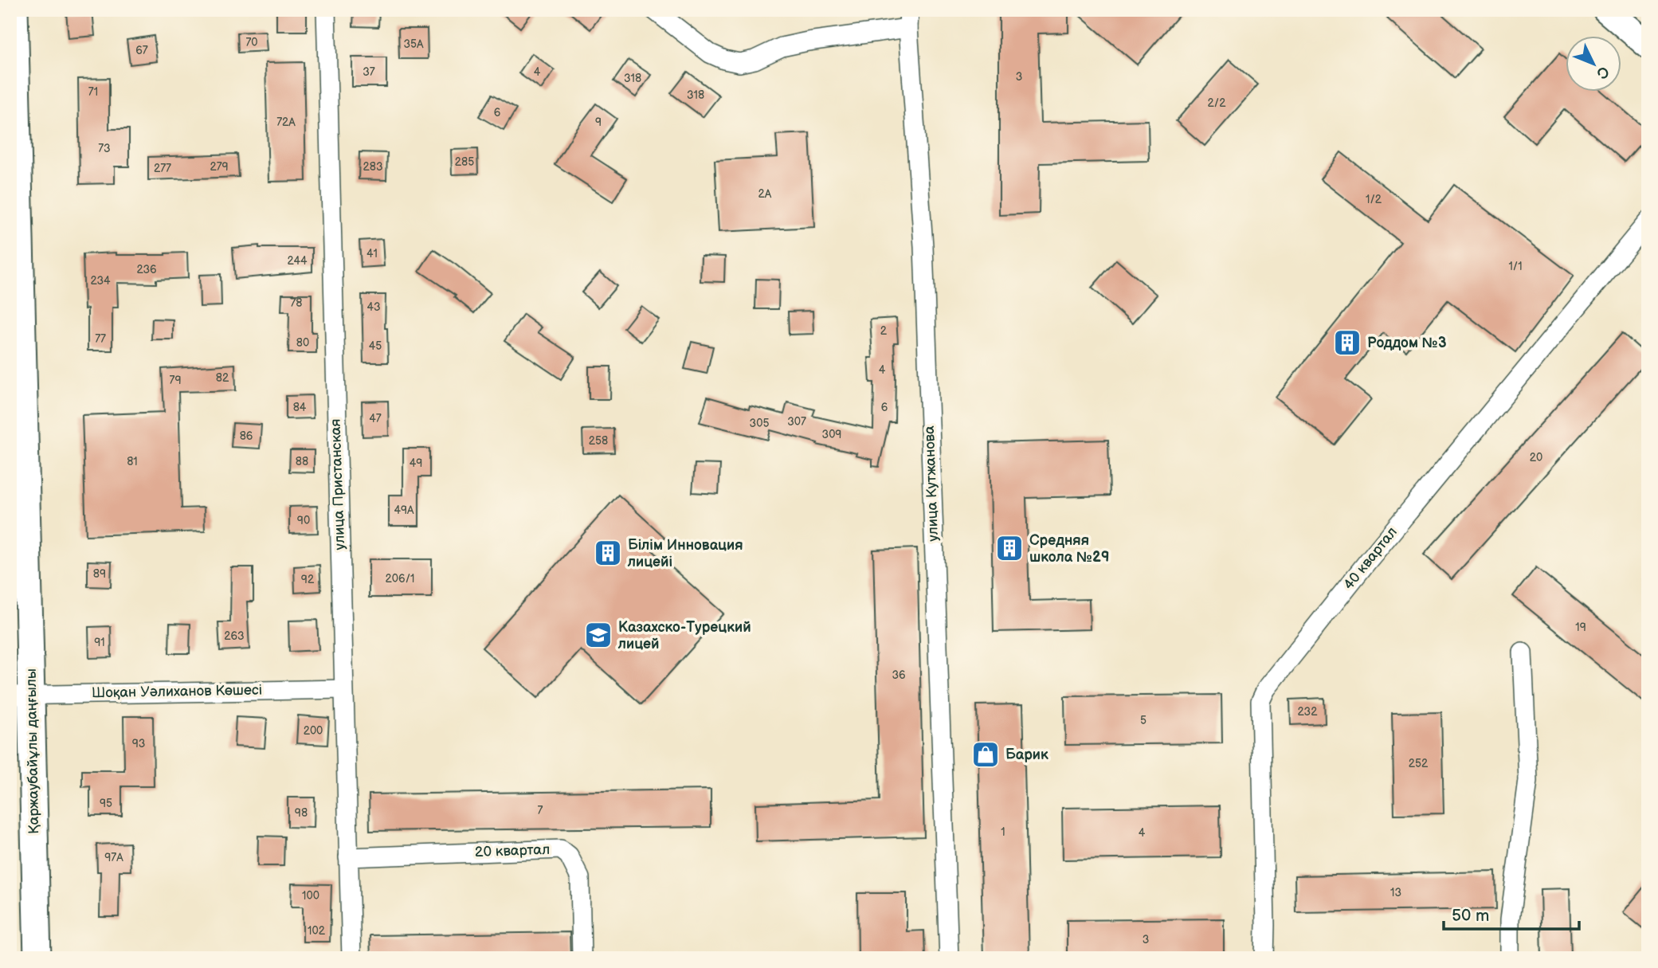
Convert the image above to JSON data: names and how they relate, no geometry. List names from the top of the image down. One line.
{"streets":{"highway":["Қаржаубайұлы даңғылы"],"street":["улица Кутжанова","улица Пристанская","40 квартал","Шоқан Уәлиханов Көшесі","20 квартал"]},"crossings":[["улица Пристанская","Шоқан Уәлиханов Көшесі"],["улица Пристанская","20 квартал"],["Шоқан Уәлиханов Көшесі","Қаржаубайұлы даңғылы"]],"places":{"building":["Роддом №3","Средняя школа №29","Білім Инновация лицейі"],"school or university":["Казахско-Турецкий лицей"],"shop":["Барик"]},"house_numbers":["70","35A","67","37","4","3","318","71","318","2/2","6","72A","9","73","285","279","283","277","2A","1/2","41","244","1/1","236","234","78","43","2","77","80","45","4","82","79","84","6","47","307","305","309","86","258","20","81","88","49","49А","90","89","206/1","92","19","263","91","36","232","5","200","93","252","95","7","98","1","4","97А","13","100","102","3"],"scale_bar":"50 m","north":"bottom right"}
